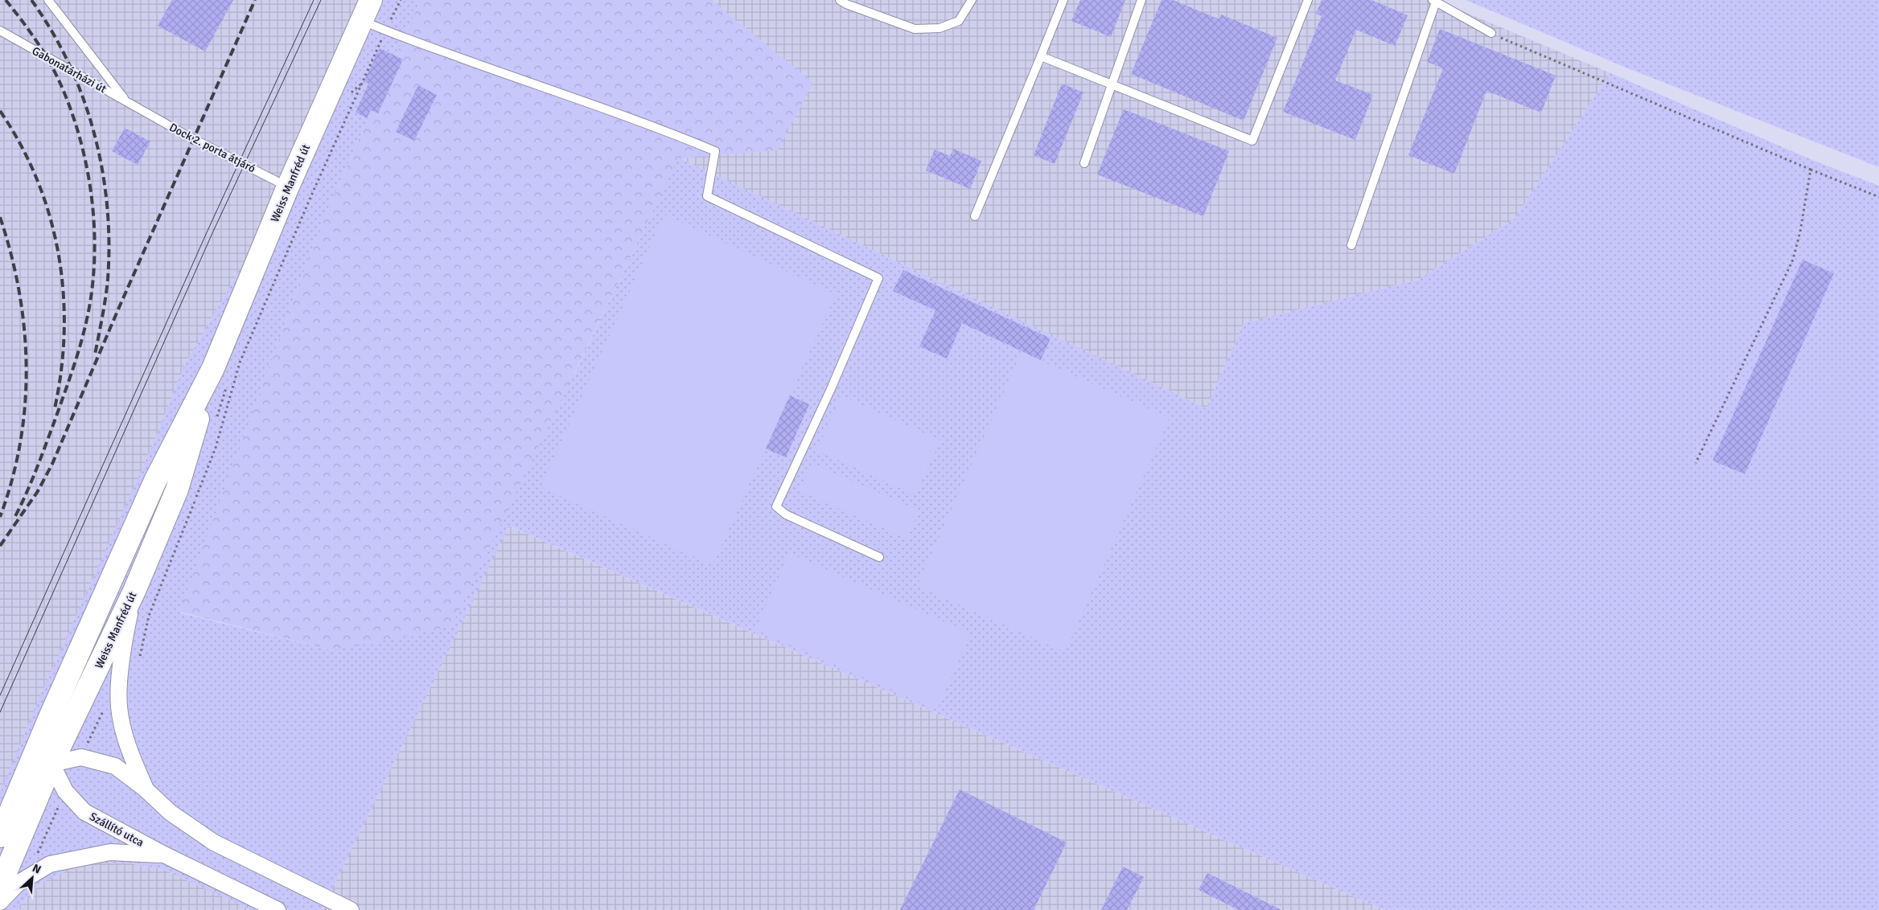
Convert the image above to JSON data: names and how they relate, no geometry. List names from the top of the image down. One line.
{"streets":{"main road":["Weiss Manfréd út"],"street":["Szállító utca"],"lane":["Gabonatárházi út","Dock 2. porta átjáró"]},"crossings":[["Gabonatárházi út","Dock 2. porta átjáró"],["Dock 2. porta átjáró","Weiss Manfréd út"],["Weiss Manfréd út","Szállító utca"]],"north":"top right"}
